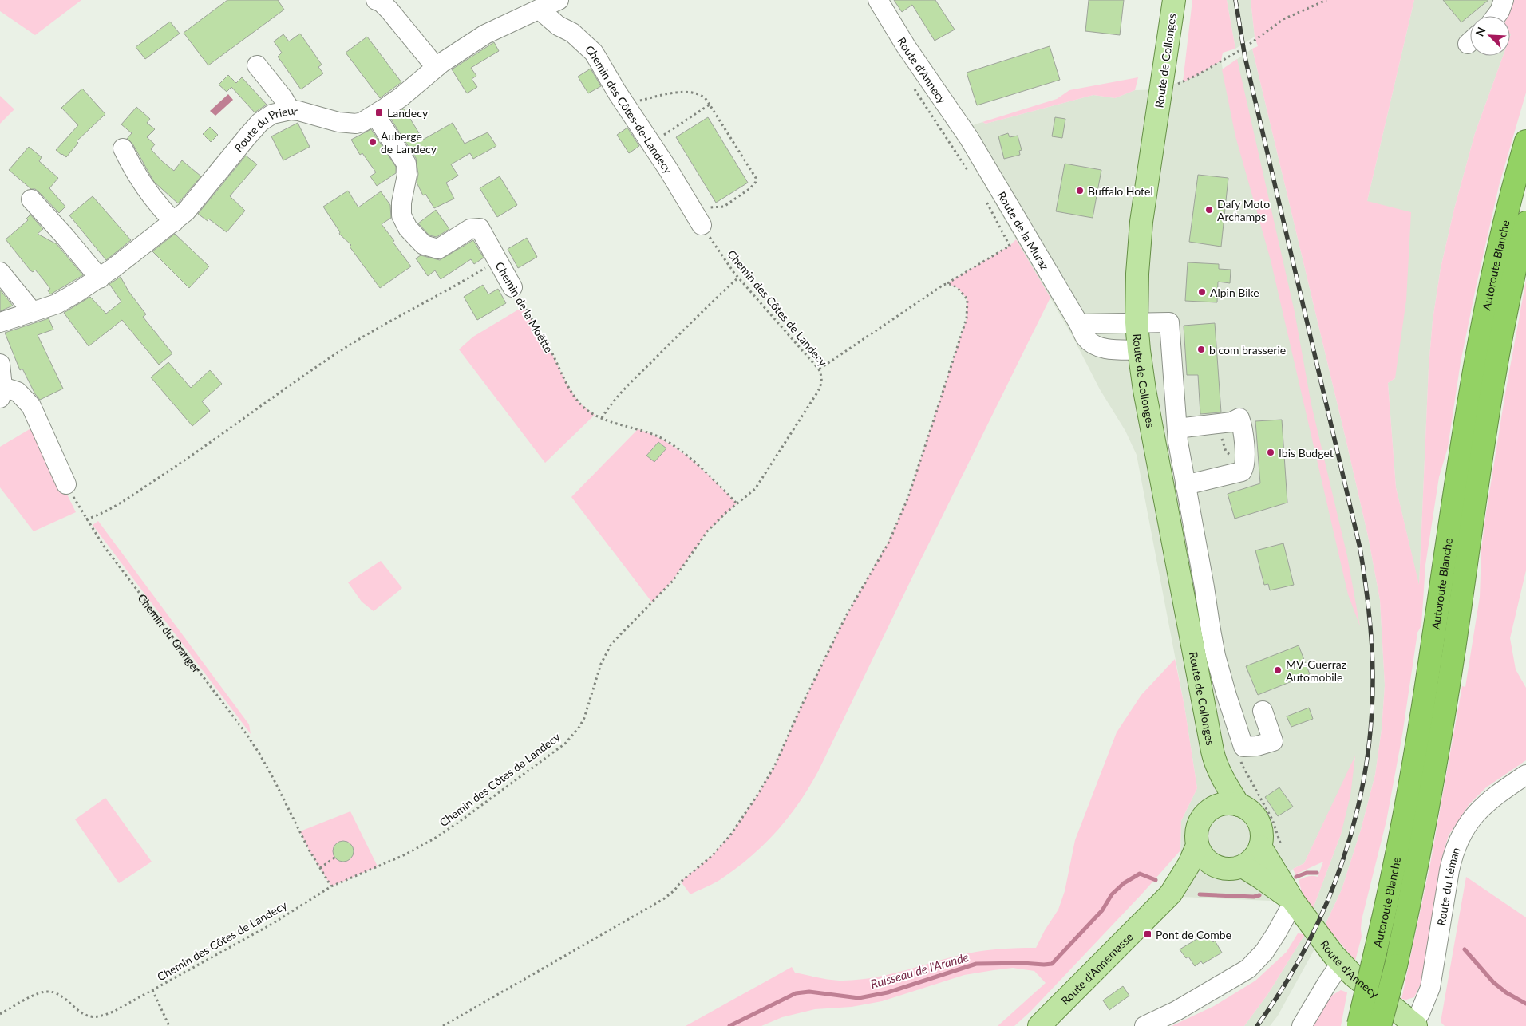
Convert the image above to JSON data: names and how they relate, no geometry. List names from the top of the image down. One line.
{"streets":{"highway":["Autoroute Blanche"],"main road":["Route de Collonges","Route d'Annecy","Route d'Annemasse"],"street":["Chemin des Côtes-de-Landecy","Route du Prieur","Route de la Muraz","Chemin de la Moëtte","Route du Léman"],"path":["Chemin des Côtes de Landecy","Chemin du Granger"]},"crossings":[["Route de Collonges","Route d'Annecy"],["Route de Collonges","Route de la Muraz"],["Route de Collonges","Route d'Annemasse"],["Route d'Annecy","Route de la Muraz"],["Route d'Annecy","Route du Léman"],["Route d'Annecy","Route d'Annemasse"],["Chemin des Côtes-de-Landecy","Route du Prieur"],["Chemin des Côtes-de-Landecy","Chemin des Côtes de Landecy"],["Route du Prieur","Chemin de la Moëtte"],["Chemin de la Moëtte","Chemin des Côtes de Landecy"],["Chemin des Côtes de Landecy","Chemin du Granger"]],"water":["Ruisseau de l'Arande"],"places":{"transit":["Landecy","Pont de Combe"],"other":["Auberge de Landecy","Buffalo Hotel","Dafy Moto Archamps","Alpin Bike","b com brasserie","Ibis Budget","MV-Guerraz Automobile"]},"north":"top left"}
